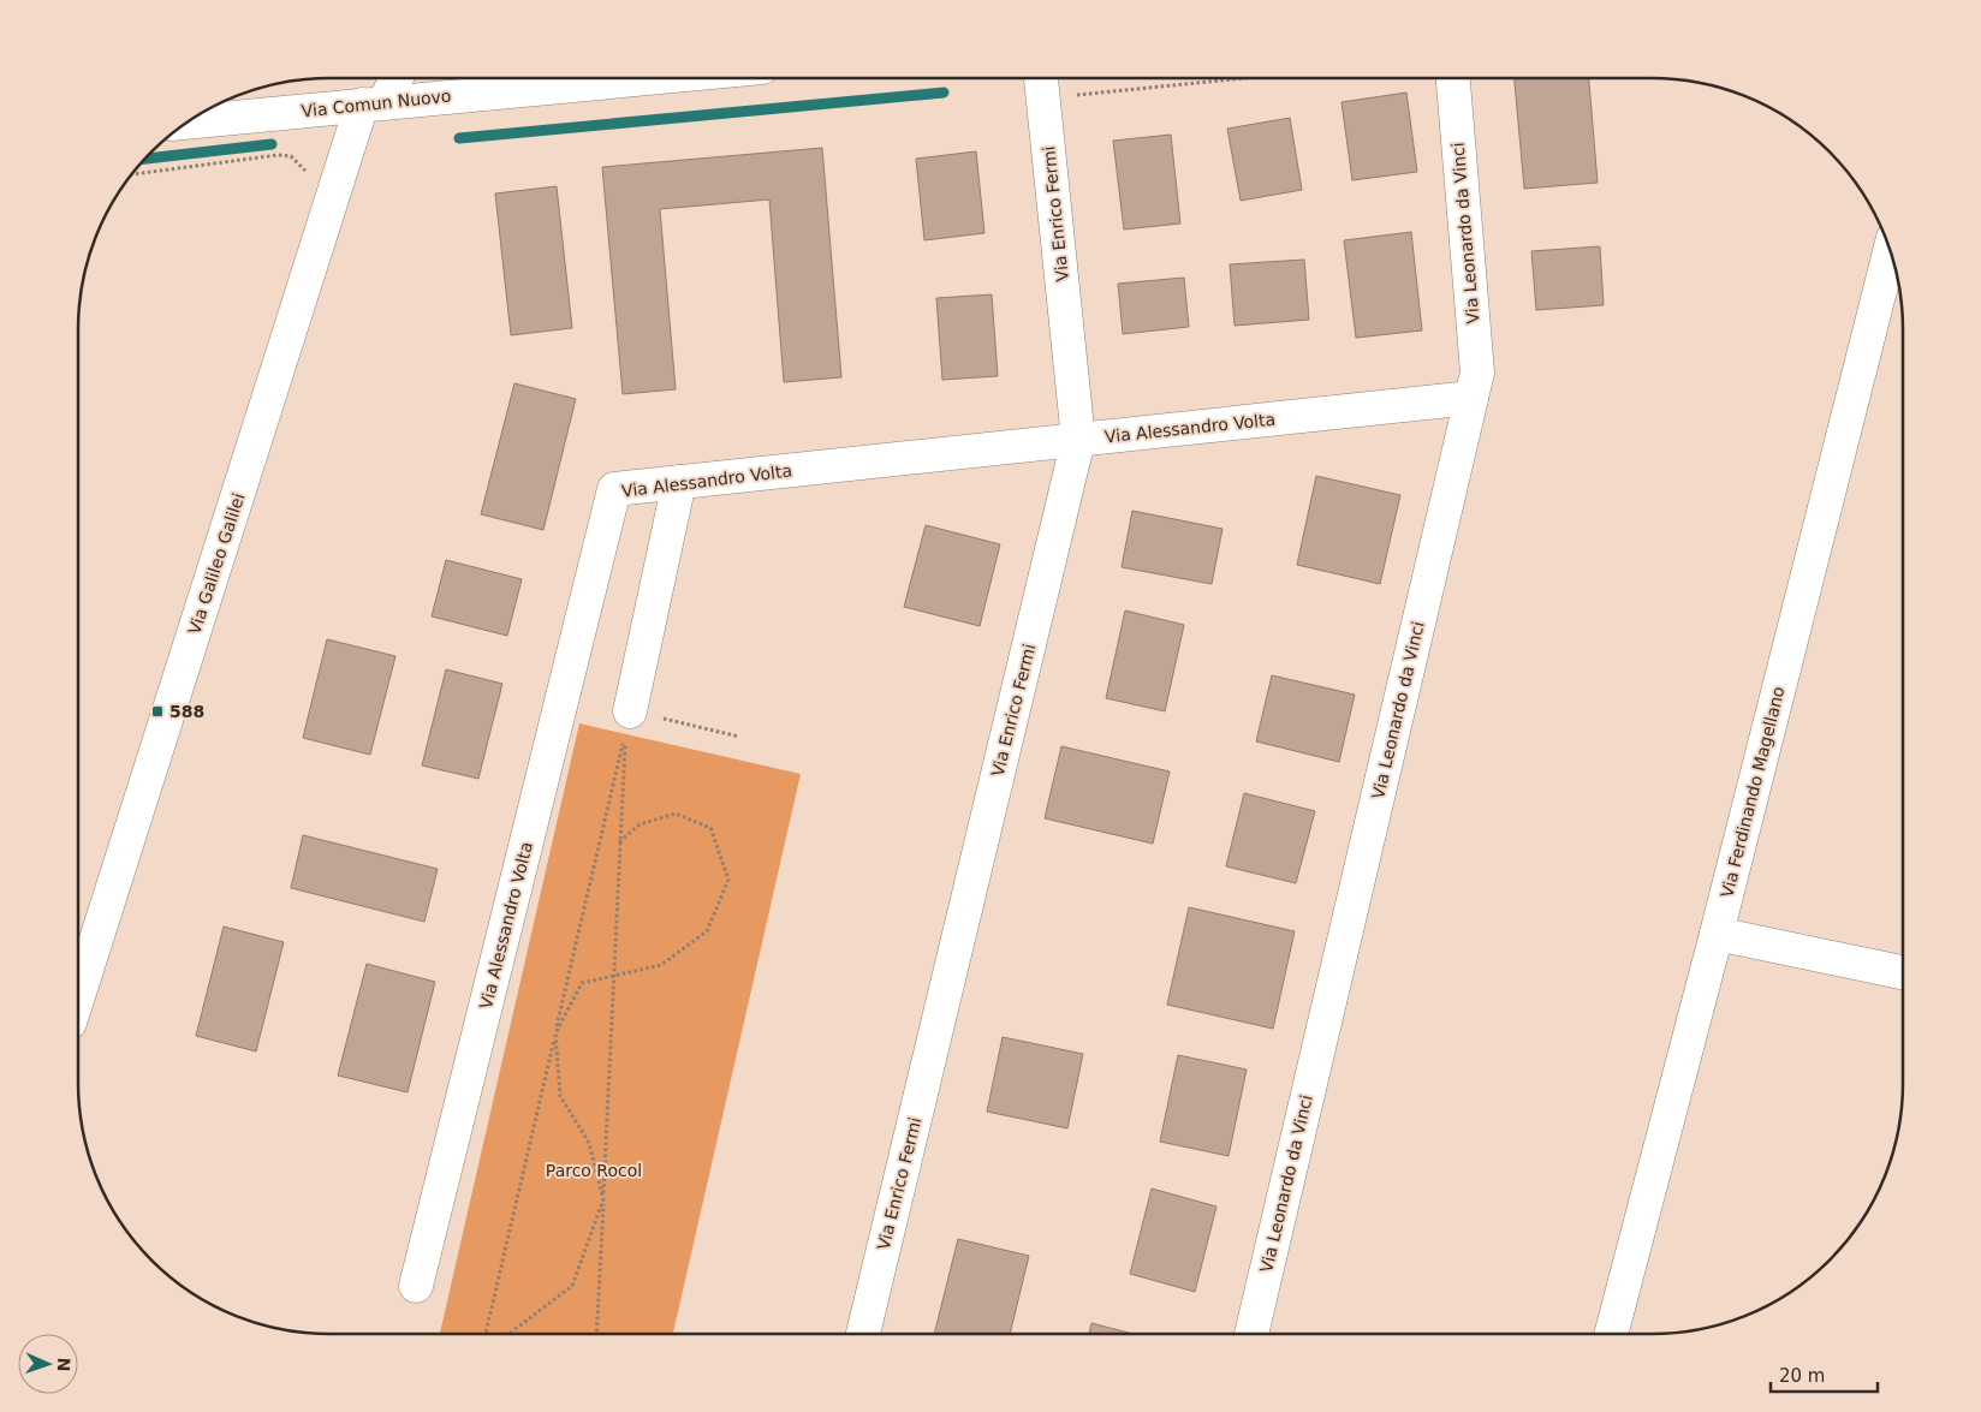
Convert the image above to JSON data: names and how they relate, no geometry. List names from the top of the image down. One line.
{"streets":{"street":["Via Comun Nuovo","Via Enrico Fermi","Via Leonardo da Vinci","Via Alessandro Volta","Via Galileo Galilei","Via Ferdinando Magellano"]},"crossings":[["Via Comun Nuovo","Via Galileo Galilei"],["Via Enrico Fermi","Via Alessandro Volta"],["Via Leonardo da Vinci","Via Alessandro Volta"]],"parks":["Parco Rocol"],"places":{"transit":["588"]},"scale_bar":"20 m","north":"right"}
